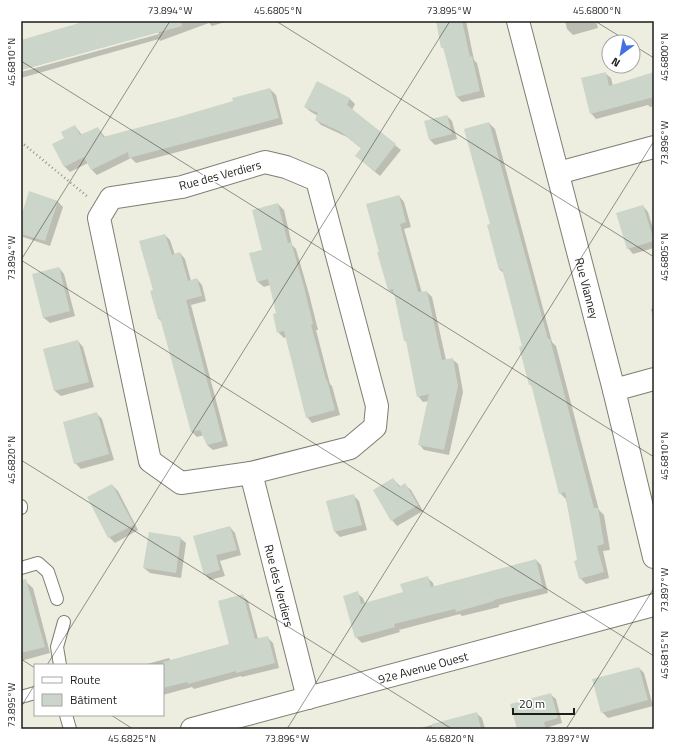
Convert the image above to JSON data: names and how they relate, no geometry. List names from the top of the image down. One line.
{"streets":{"street":["Rue des Verdiers","Rue Vianney","92e Avenue Ouest"]},"crossings":[["Rue des Verdiers","92e Avenue Ouest"]],"legend":["Route","Bâtiment"],"scale_bar":"20 m","north":"bottom left","coordinates":["73.894°W","45.6805°N","73.895°W","45.6800°N","45.6810°N","73.896°W","45.6820°N","73.897°W","45.6815°N","45.6825°N"]}
